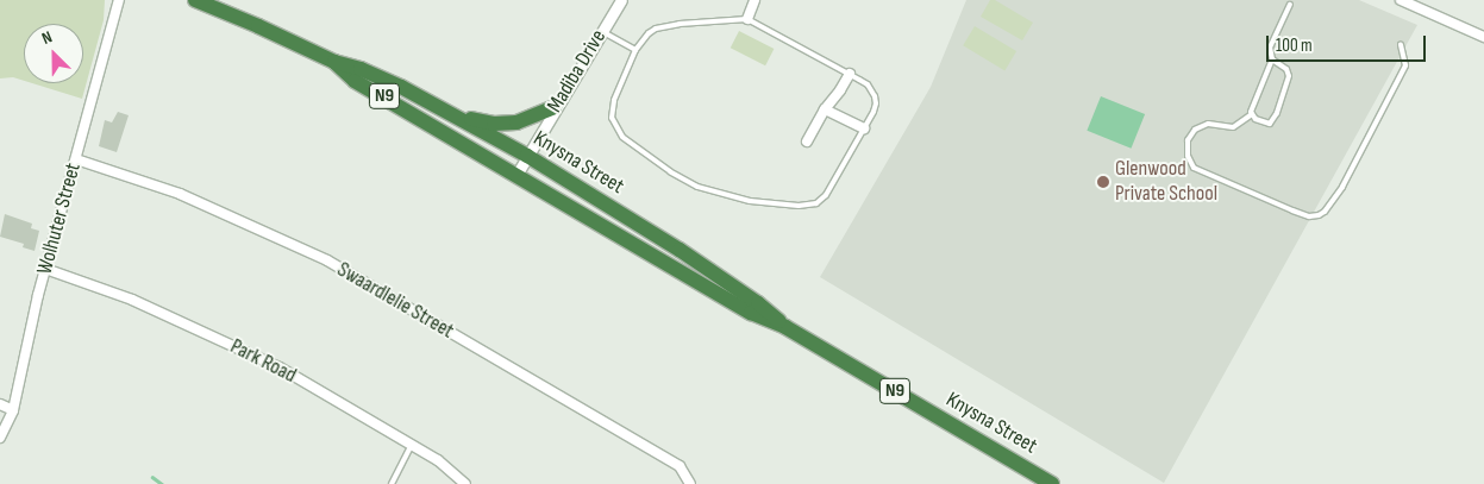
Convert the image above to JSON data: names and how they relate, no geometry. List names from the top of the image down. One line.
{"streets":{"highway":["N9","Knysna Street"],"street":["Madiba Drive","Wolhuter Street","Swaardlelie Street","Park Road"]},"crossings":[["Madiba Drive","Knysna Street"],["Wolhuter Street","Swaardlelie Street"],["Wolhuter Street","Park Road"]],"places":["Glenwood Private School"],"scale_bar":"100 m","north":"top left"}
